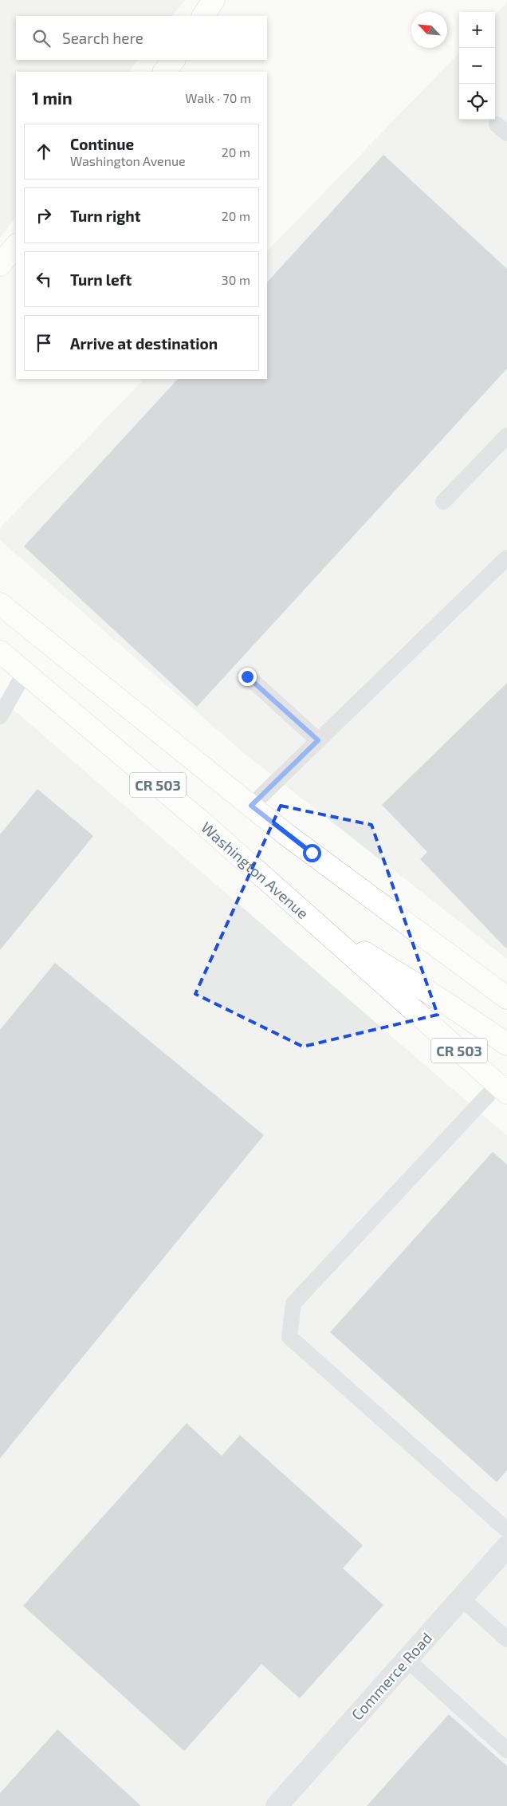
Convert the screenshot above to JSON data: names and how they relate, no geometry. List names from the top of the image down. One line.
{"streets":{"main road":["CR 503","Washington Avenue"],"street":["Commerce Road"]},"north":"top left","page":{"map_buttons":["+","−"],"search":"Search here","heading":["1 min","Walk · 70 m"],"list":[["Continue","Washington Avenue","20 m"],["Turn right","20 m"],["Turn left","30 m"],"Arrive at destination"]}}
